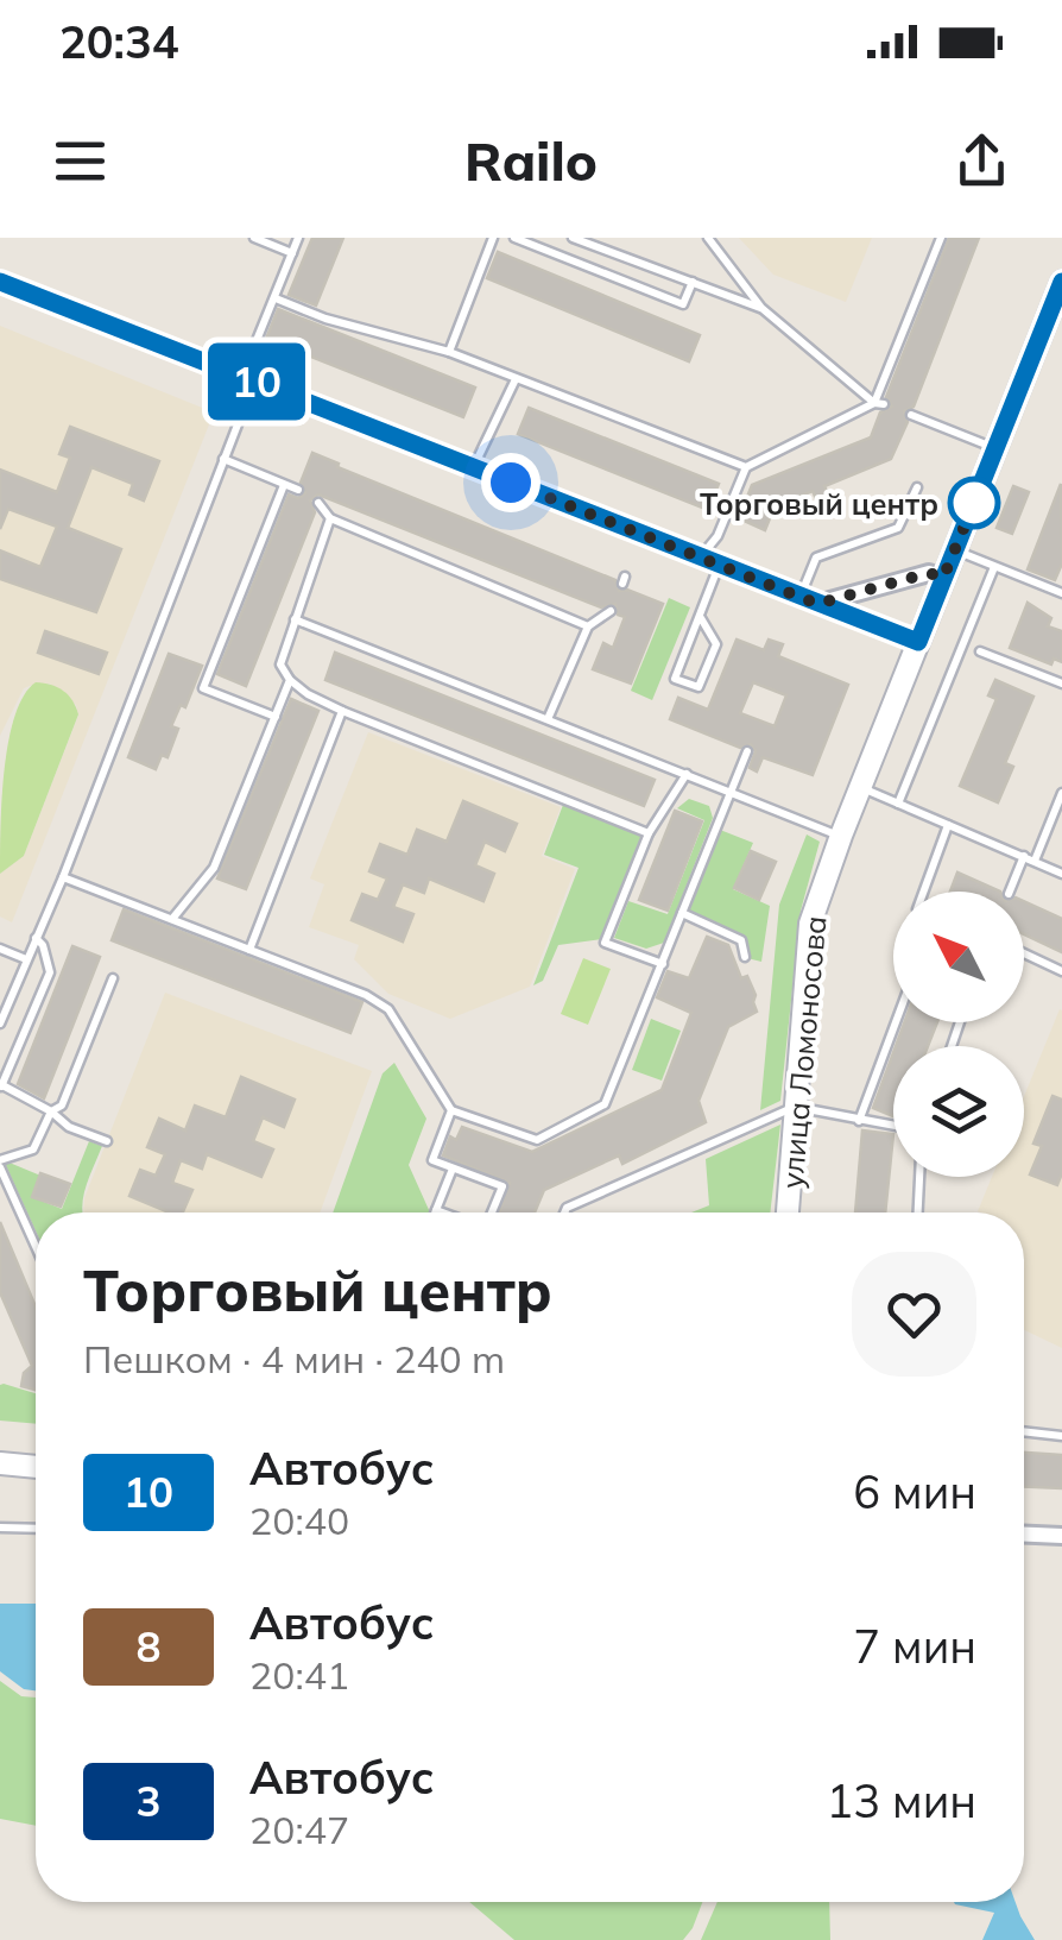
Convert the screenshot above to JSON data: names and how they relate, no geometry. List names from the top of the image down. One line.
{"streets":{"street":["улица Ломоносова"]},"places":["Торговый центр"],"lines":["bus line 10"],"north":"top left","page":{"status":"20:34","header":"Railo","on_map":"10","heading":["Торговый центр","Пешком · 4 мин · 240 m"],"list":[{"mark":"10","name":"Автобус","note":"20:40","value":"6 мин"},{"mark":"8","name":"Автобус","note":"20:41","value":"7 мин"},{"mark":"3","name":"Автобус","note":"20:47","value":"13 мин"}]}}
